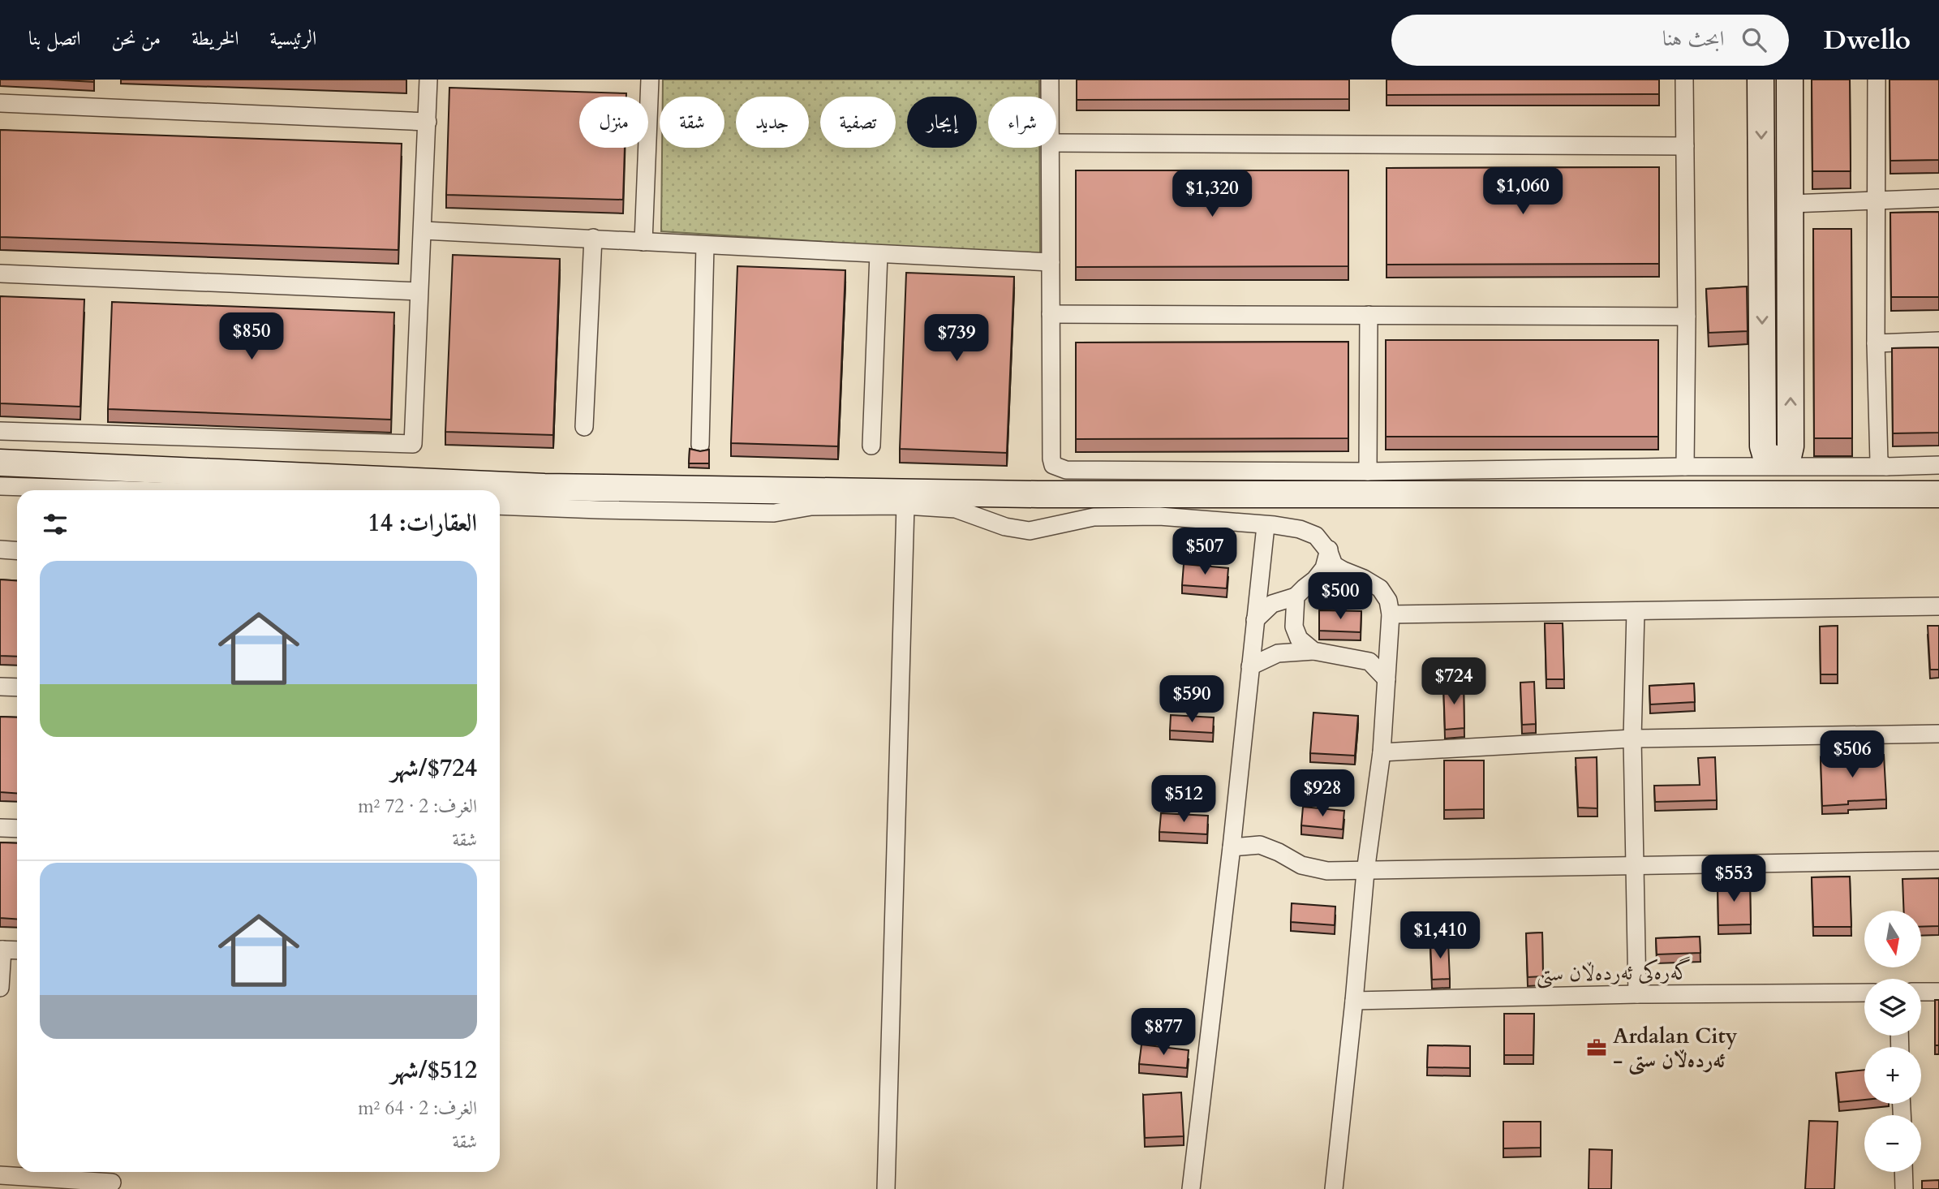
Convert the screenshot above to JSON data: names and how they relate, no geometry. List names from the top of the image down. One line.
{"streets":{"street":["گەرەکی ئەردەڵان ستی"]},"places":{"office":["Ardalan City - ئەردەڵان ستی"]},"north":"bottom","page":{"header":"Dwello","search":"ابحث هنا","nav":["الرئيسية","الخريطة","من نحن","اتصل بنا"],"chip":["شراء","إيجار","تصفية","جديد","شقة","منزل"],"price":["$1,060","$1,320","$850","$739","$507","$500","$724","$590","$506","$928","$512","$553","$1,410","$877"],"heading":"العقارات: 14","list":[{"name":"$724/شهر","note":"الغرف: 2 · 72 m² · شقة"},{"name":"$512/شهر","note":"الغرف: 2 · 64 m² · شقة"}],"map_buttons":["+","−"]}}
